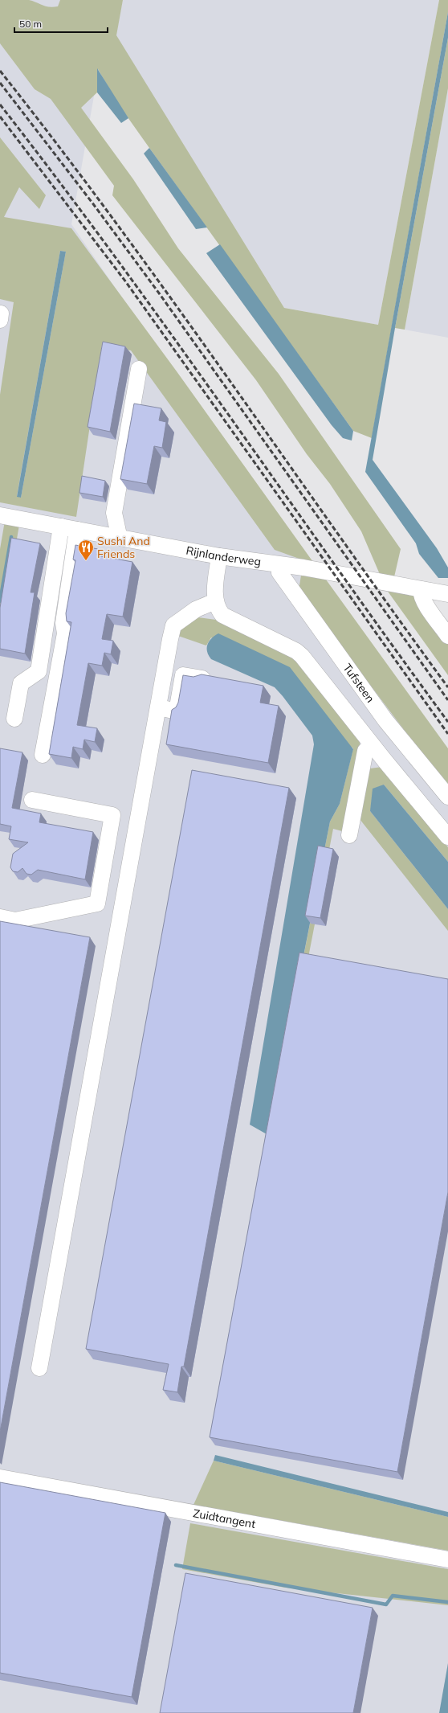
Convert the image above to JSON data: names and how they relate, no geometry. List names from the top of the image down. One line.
{"streets":{"street":["Rijnlanderweg","Tufsteen","Zuidtangent"]},"crossings":[["Rijnlanderweg","Tufsteen"]],"places":{"restaurant":["Sushi And Friends"]},"scale_bar":"50 m"}
